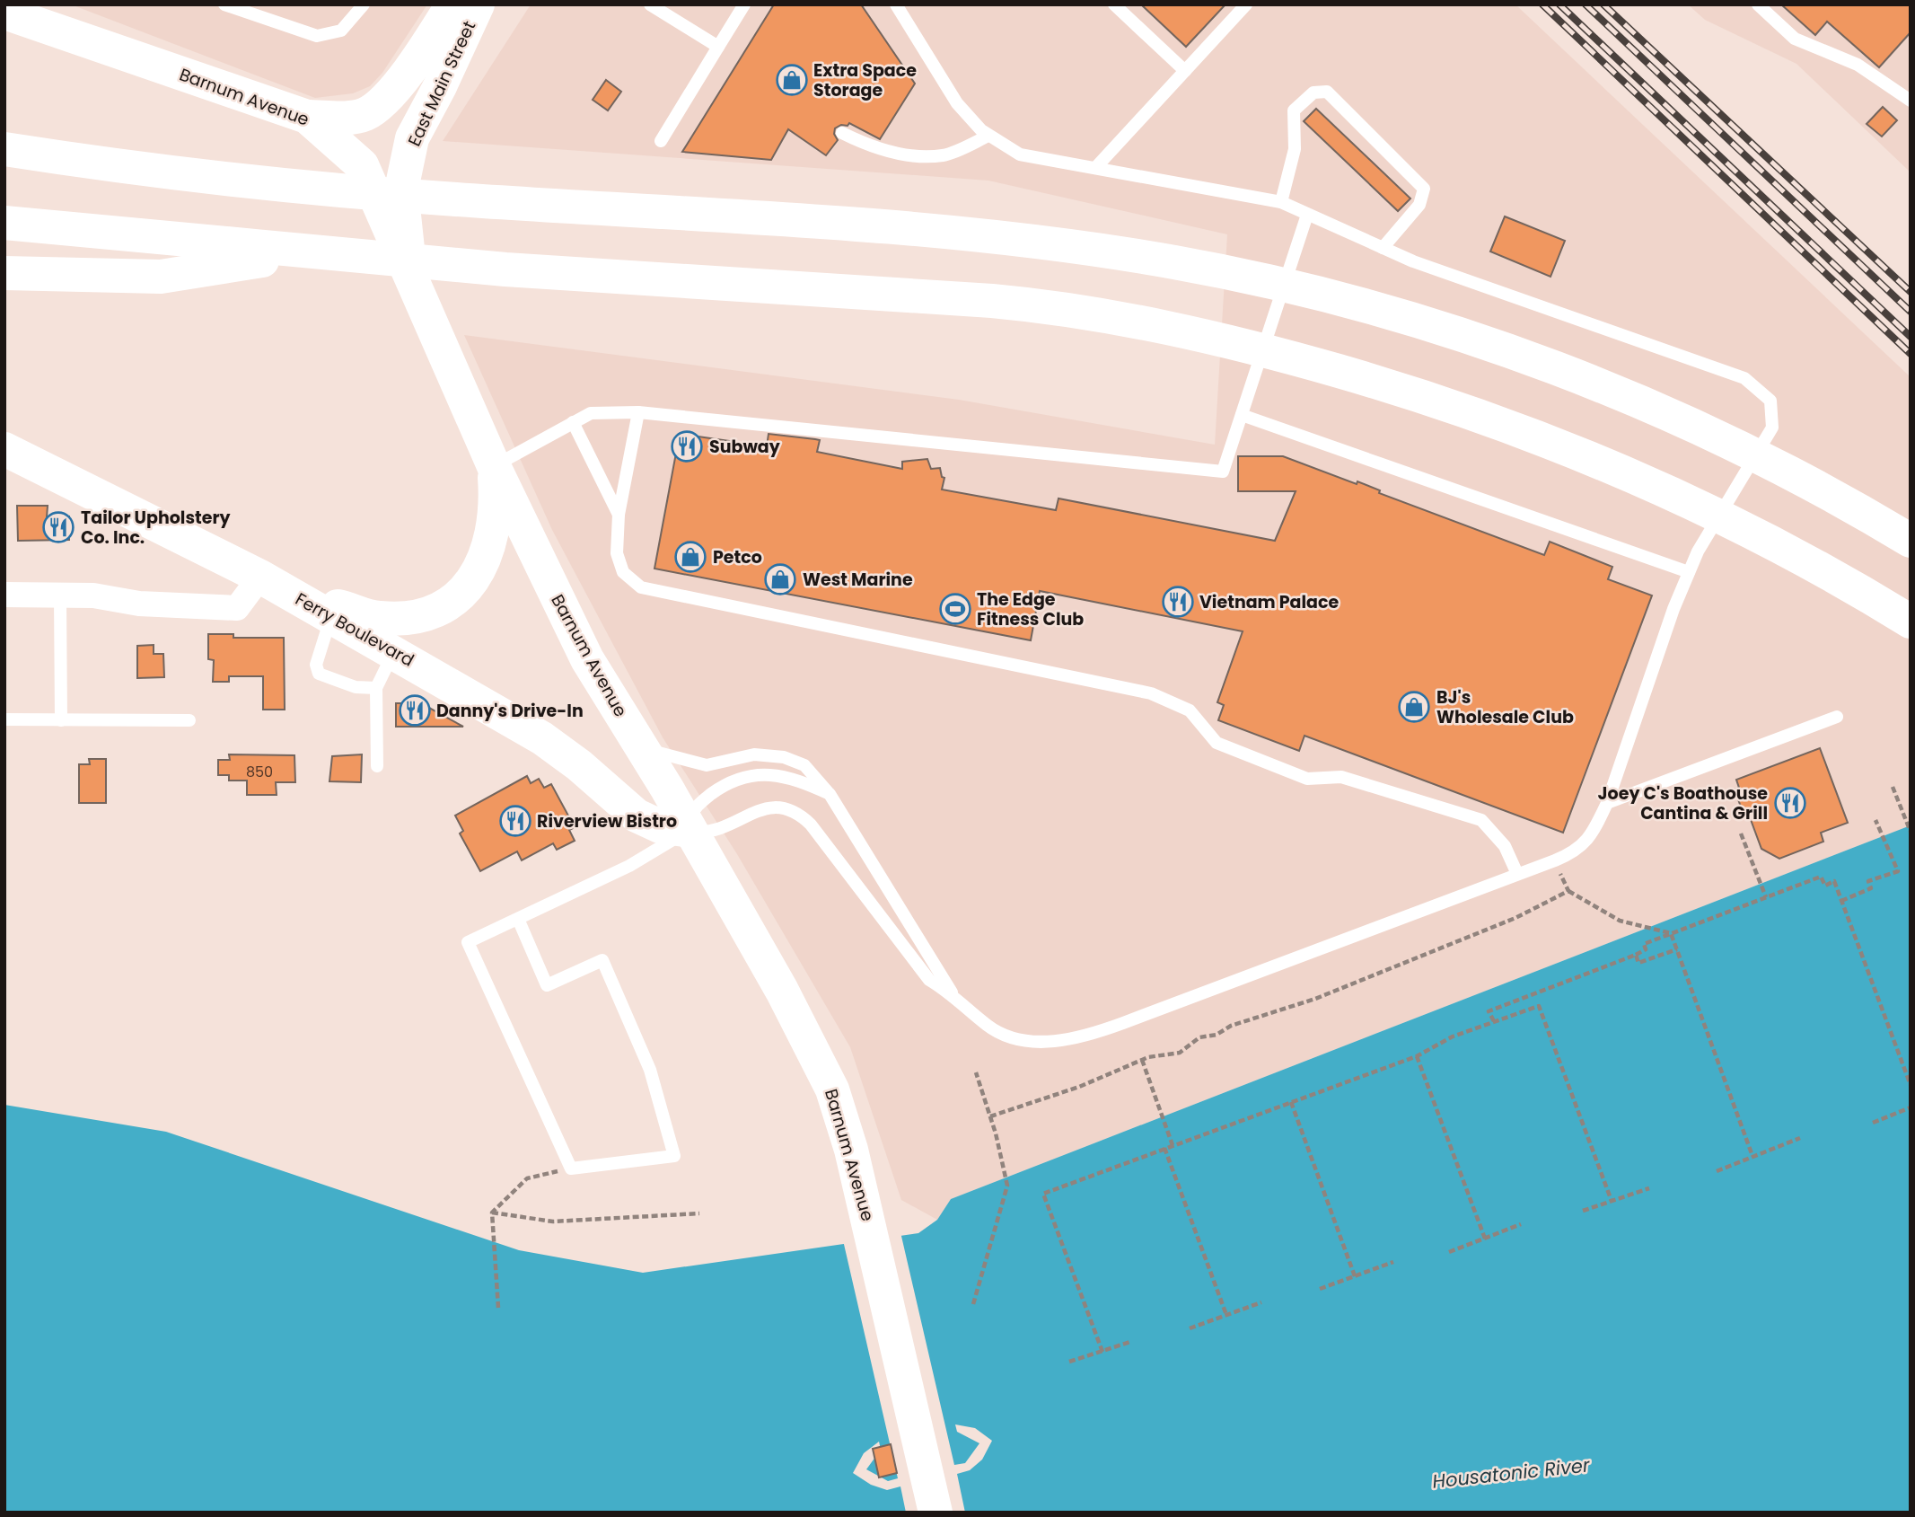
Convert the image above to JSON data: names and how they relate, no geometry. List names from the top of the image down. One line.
{"streets":{"main road":["East Main Street","Barnum Avenue","Ferry Boulevard"]},"crossings":[["East Main Street","Barnum Avenue"],["Barnum Avenue","Ferry Boulevard"]],"water":["Housatonic River"],"places":{"shop":["Extra Space Storage","Petco","West Marine","BJ's Wholesale Club"],"restaurant":["Subway","Tailor Upholstery Co. Inc.","Vietnam Palace","Danny's Drive-In","Joey C's Boathouse Cantina & Grill","Riverview Bistro"],"sports":["The Edge Fitness Club"]},"house_numbers":["850"]}
